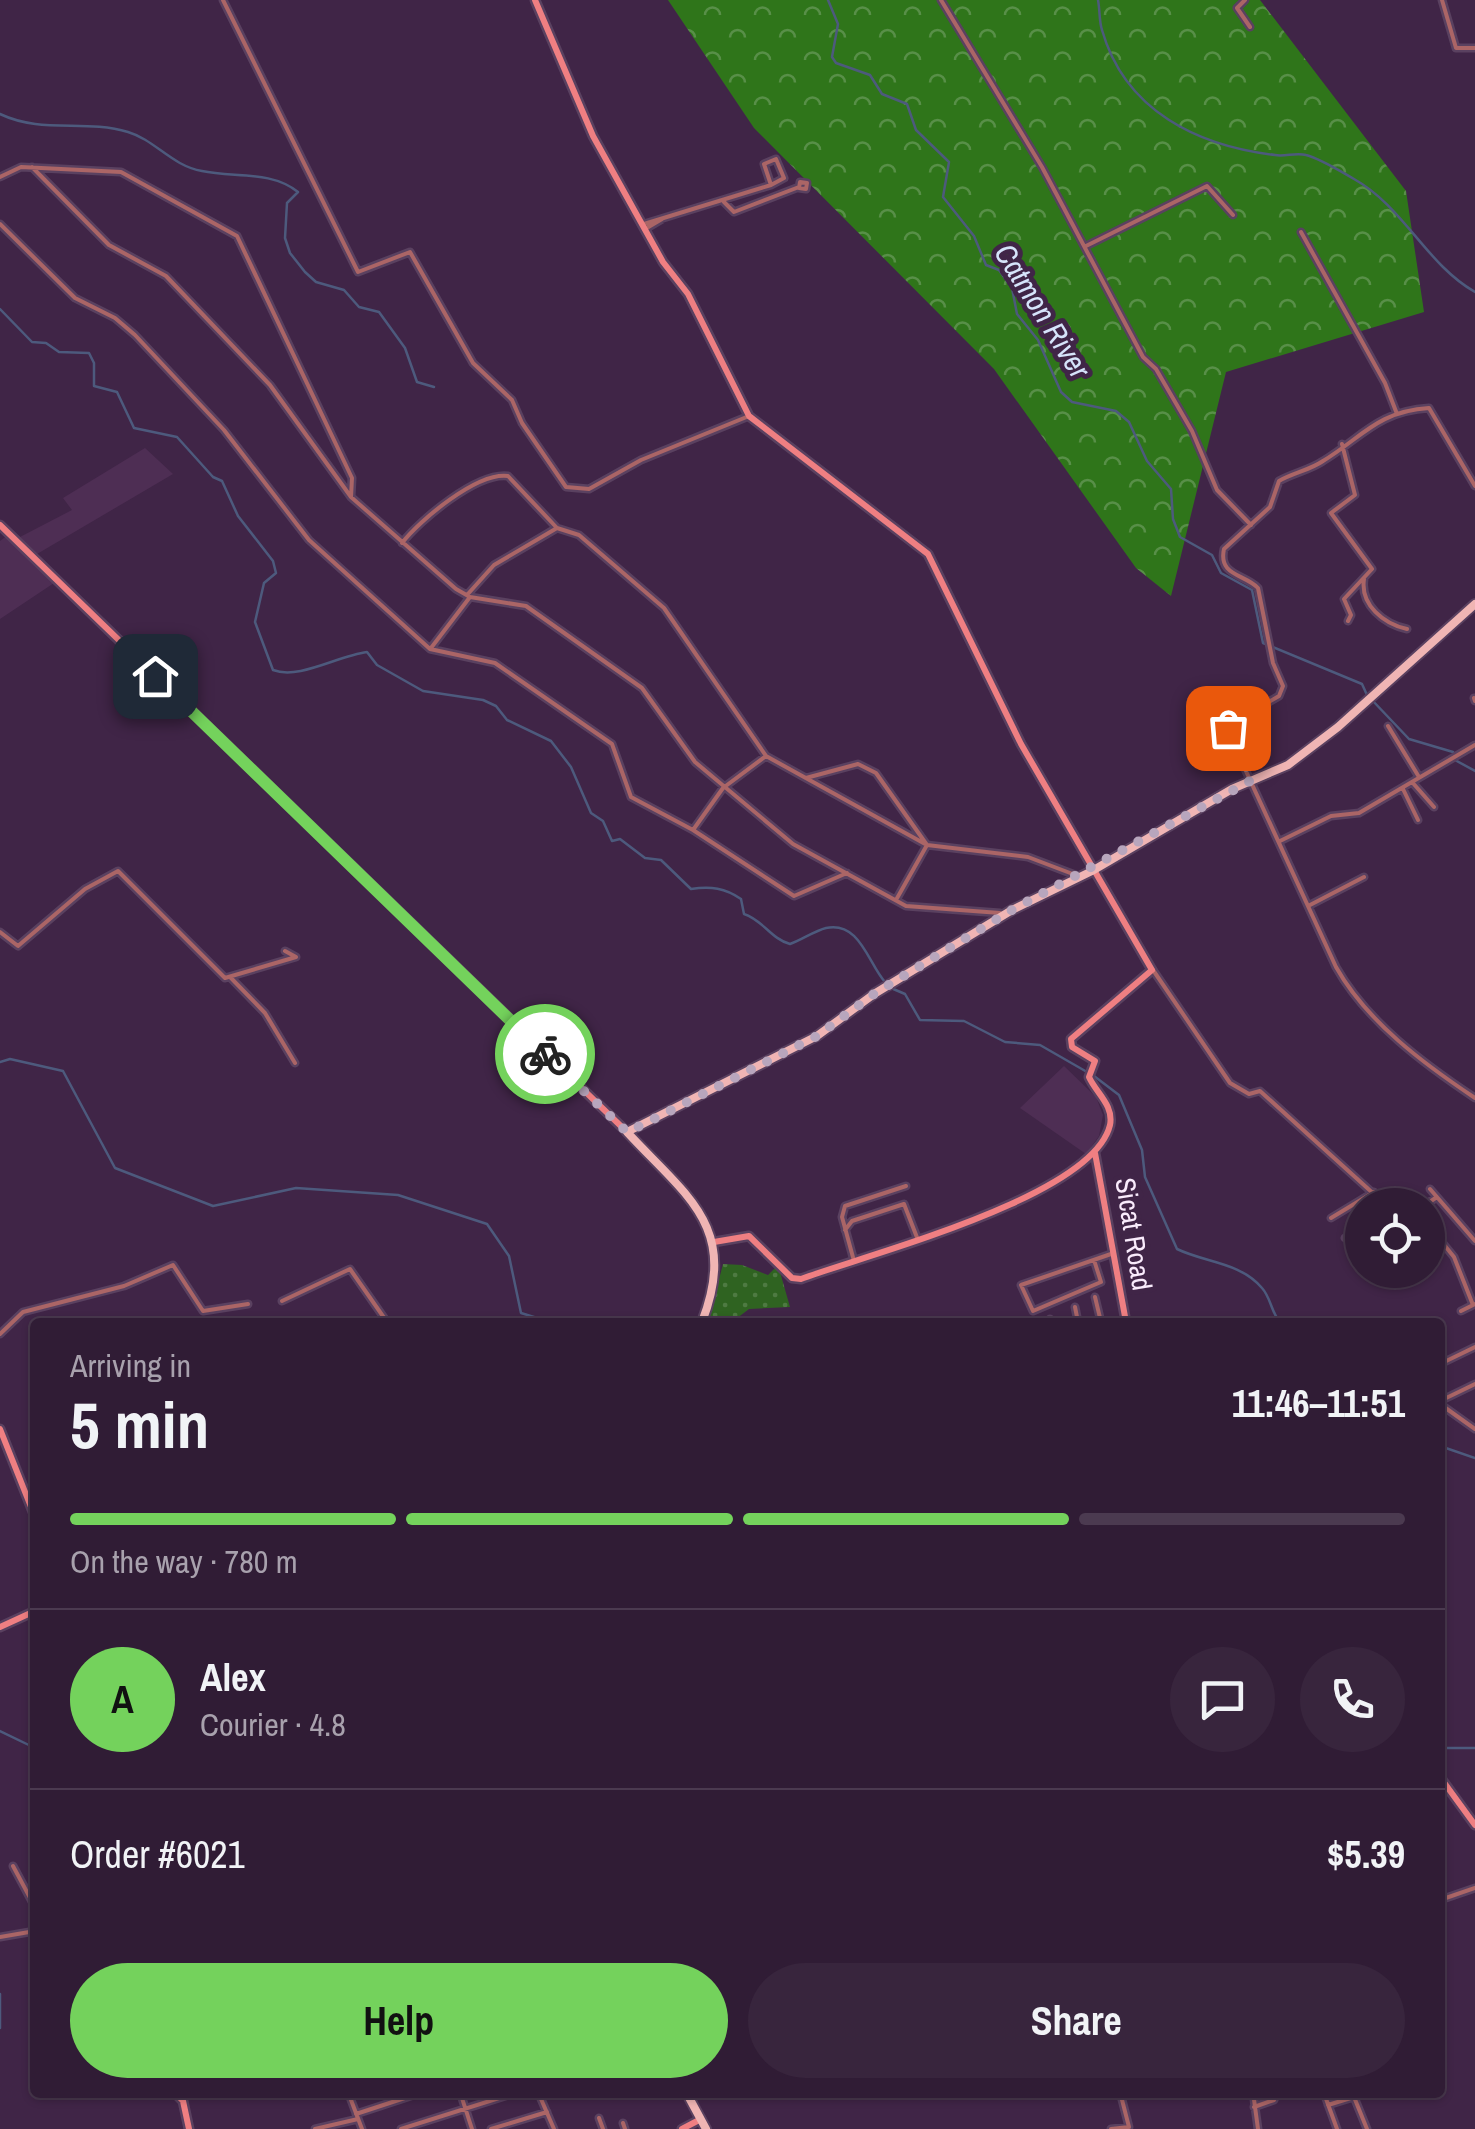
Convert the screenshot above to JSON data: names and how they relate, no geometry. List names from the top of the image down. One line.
{"streets":{"street":["Sicat Road"]},"water":["Catmon River"],"page":{"heading":["5 min","Arriving in","11:46–11:51"],"panel":["Alex","Courier · 4.8","Order #6021","$5.39"],"bar":"On the way · 780 m","round":"A","buttons":["Help","Share"]}}
